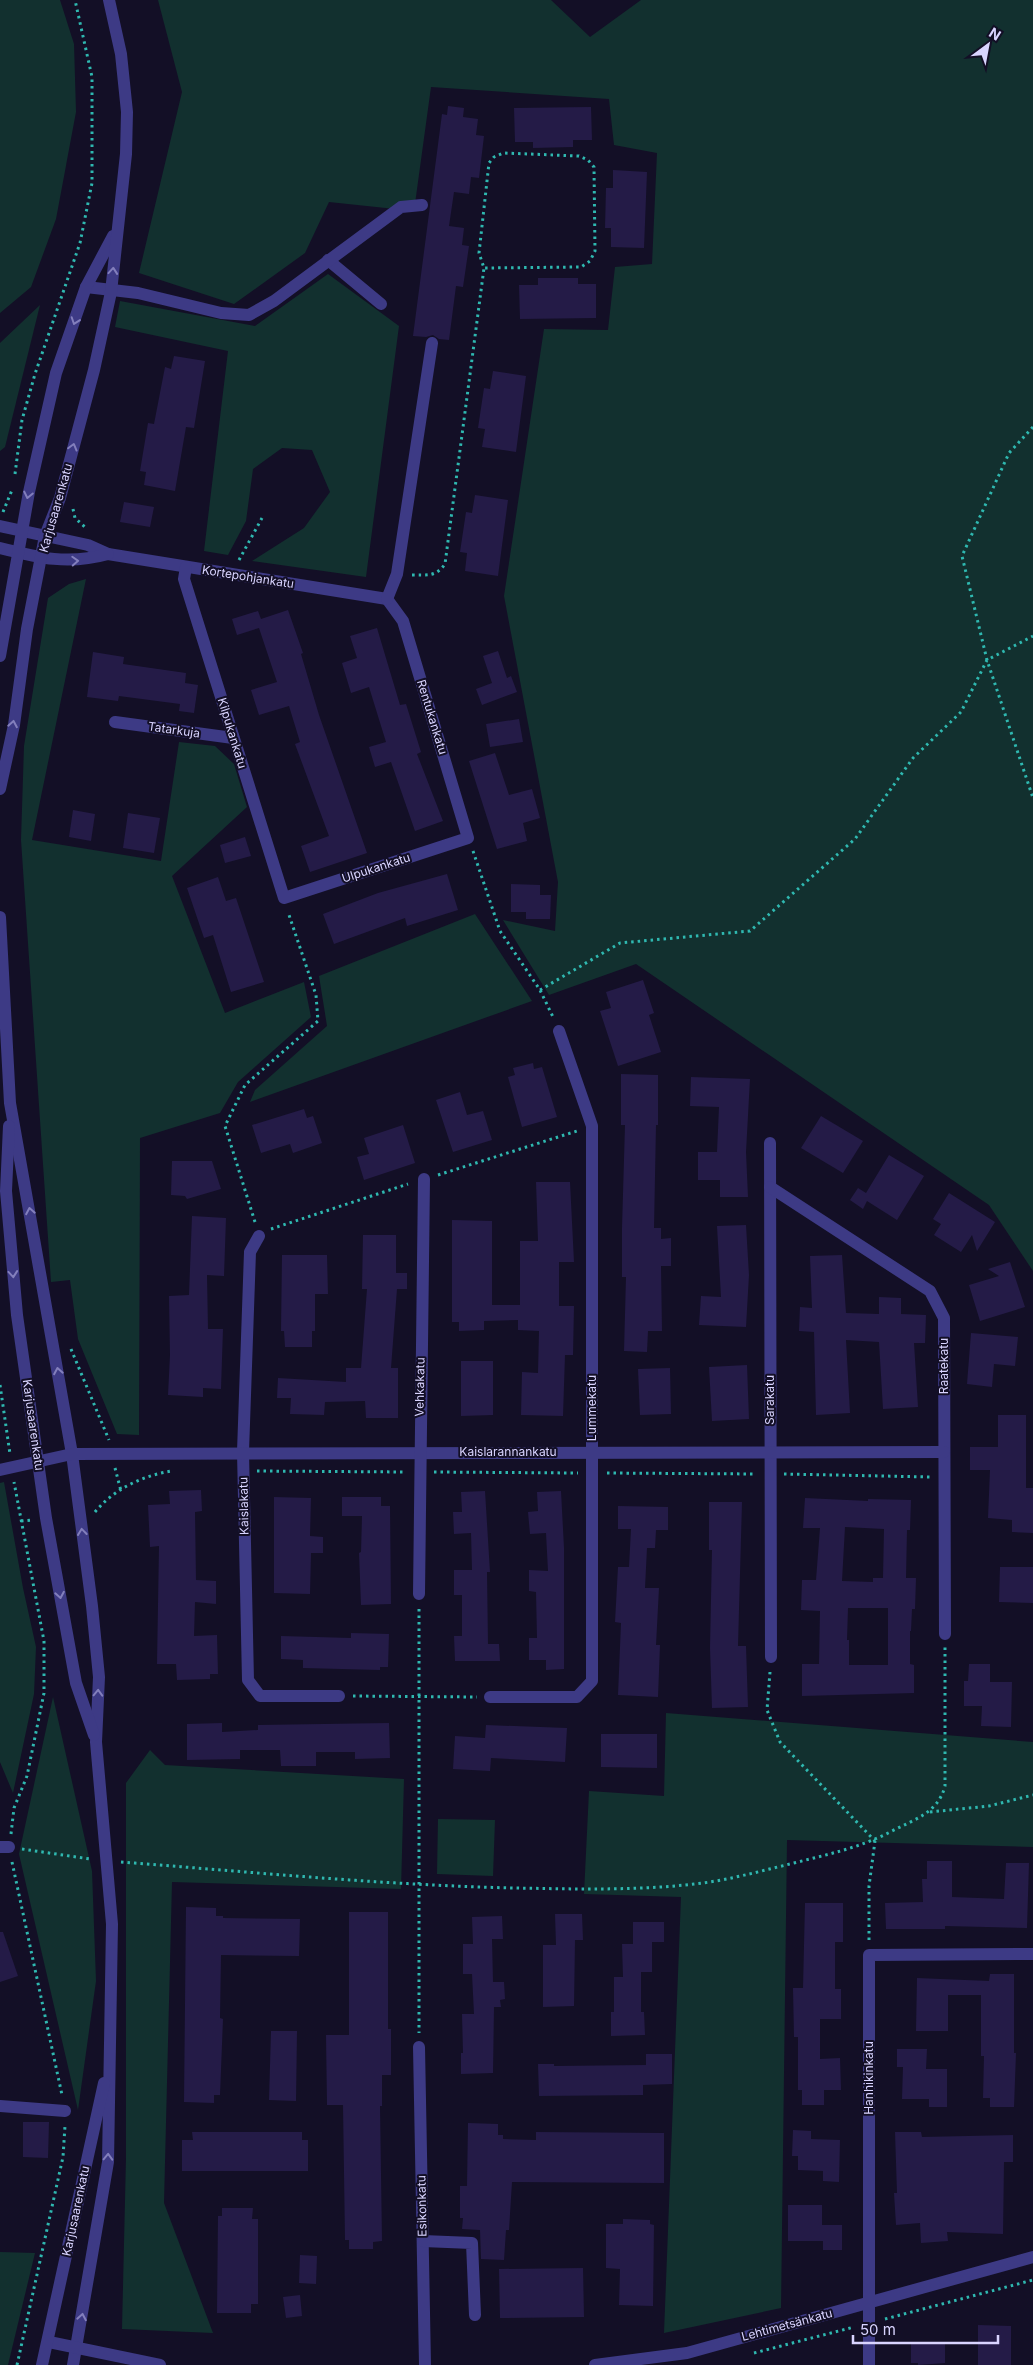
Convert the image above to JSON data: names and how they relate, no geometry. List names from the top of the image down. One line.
{"streets":{"street":["Karjusaarenkatu","Kortepohjankatu","Rentukankatu","Tatarkuja","Kilpukankatu","Ulpukankatu","Raatekatu","Vehkakatu","Sarakatu","Lummekatu","Kaislarannankatu","Kaislakatu","Hanhikinkatu","Esikonkatu","Lehtimetsänkatu"]},"crossings":[["Karjusaarenkatu","Kortepohjankatu"],["Karjusaarenkatu","Kaislarannankatu"],["Kortepohjankatu","Rentukankatu"],["Kortepohjankatu","Kilpukankatu"],["Rentukankatu","Ulpukankatu"],["Tatarkuja","Kilpukankatu"],["Kilpukankatu","Ulpukankatu"],["Raatekatu","Sarakatu"],["Raatekatu","Kaislarannankatu"],["Vehkakatu","Kaislarannankatu"],["Sarakatu","Kaislarannankatu"],["Lummekatu","Kaislarannankatu"],["Kaislarannankatu","Kaislakatu"],["Hanhikinkatu","Lehtimetsänkatu"]],"scale_bar":"50 m","north":"top right"}
